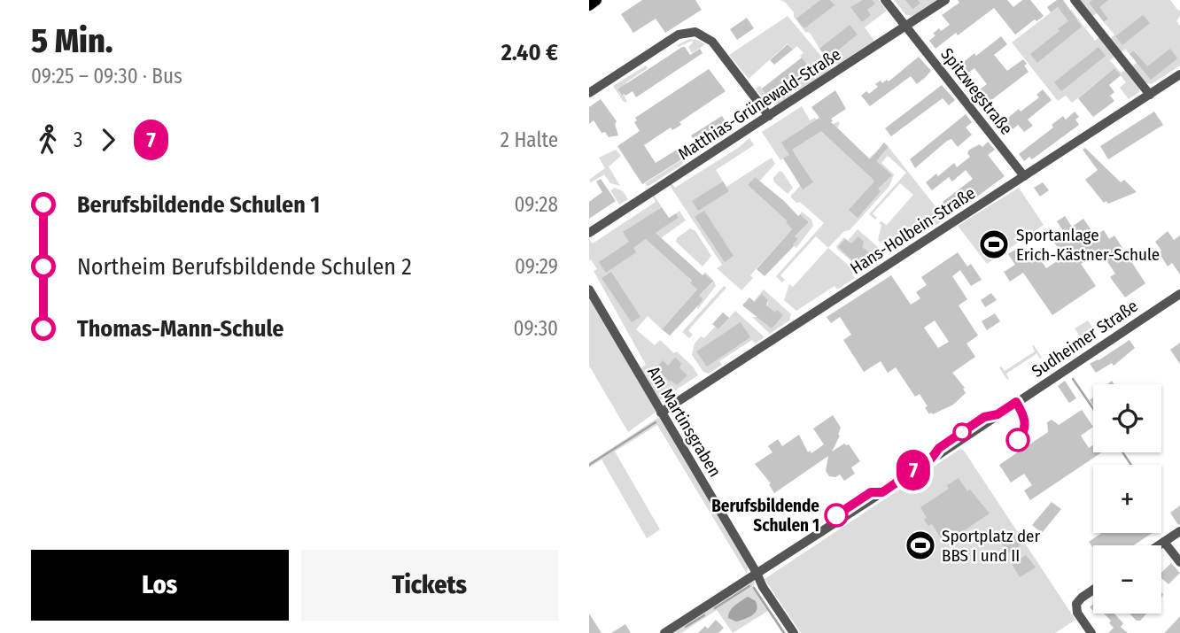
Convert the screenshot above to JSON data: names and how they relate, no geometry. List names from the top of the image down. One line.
{"streets":{"street":["Spitzwegstraße","Matthias-Grünewald-Straße","Hans-Holbein-Straße","Sudheimer Straße","Am Martinsgraben"]},"crossings":[["Spitzwegstraße","Matthias-Grünewald-Straße"],["Spitzwegstraße","Hans-Holbein-Straße"],["Hans-Holbein-Straße","Am Martinsgraben"],["Sudheimer Straße","Am Martinsgraben"]],"places":{"sports":["Sportanlage Erich-Kästner-Schule","Sportplatz der BBS I und II"],"other":["Berufsbildende Schulen 1"]},"lines":["bus line 7"],"page":{"heading":["5 Min.","09:25 – 09:30 · Bus","2.40 €"],"on_map":"7","legs":["3","7","2 Halte"],"list":[{"name":"Berufsbildende Schulen 1","value":"09:28"},{"name":"Northeim Berufsbildende Schulen 2","value":"09:29"},{"name":"Thomas-Mann-Schule","value":"09:30"}],"map_buttons":["+","−"],"buttons":["Los","Tickets"]}}
